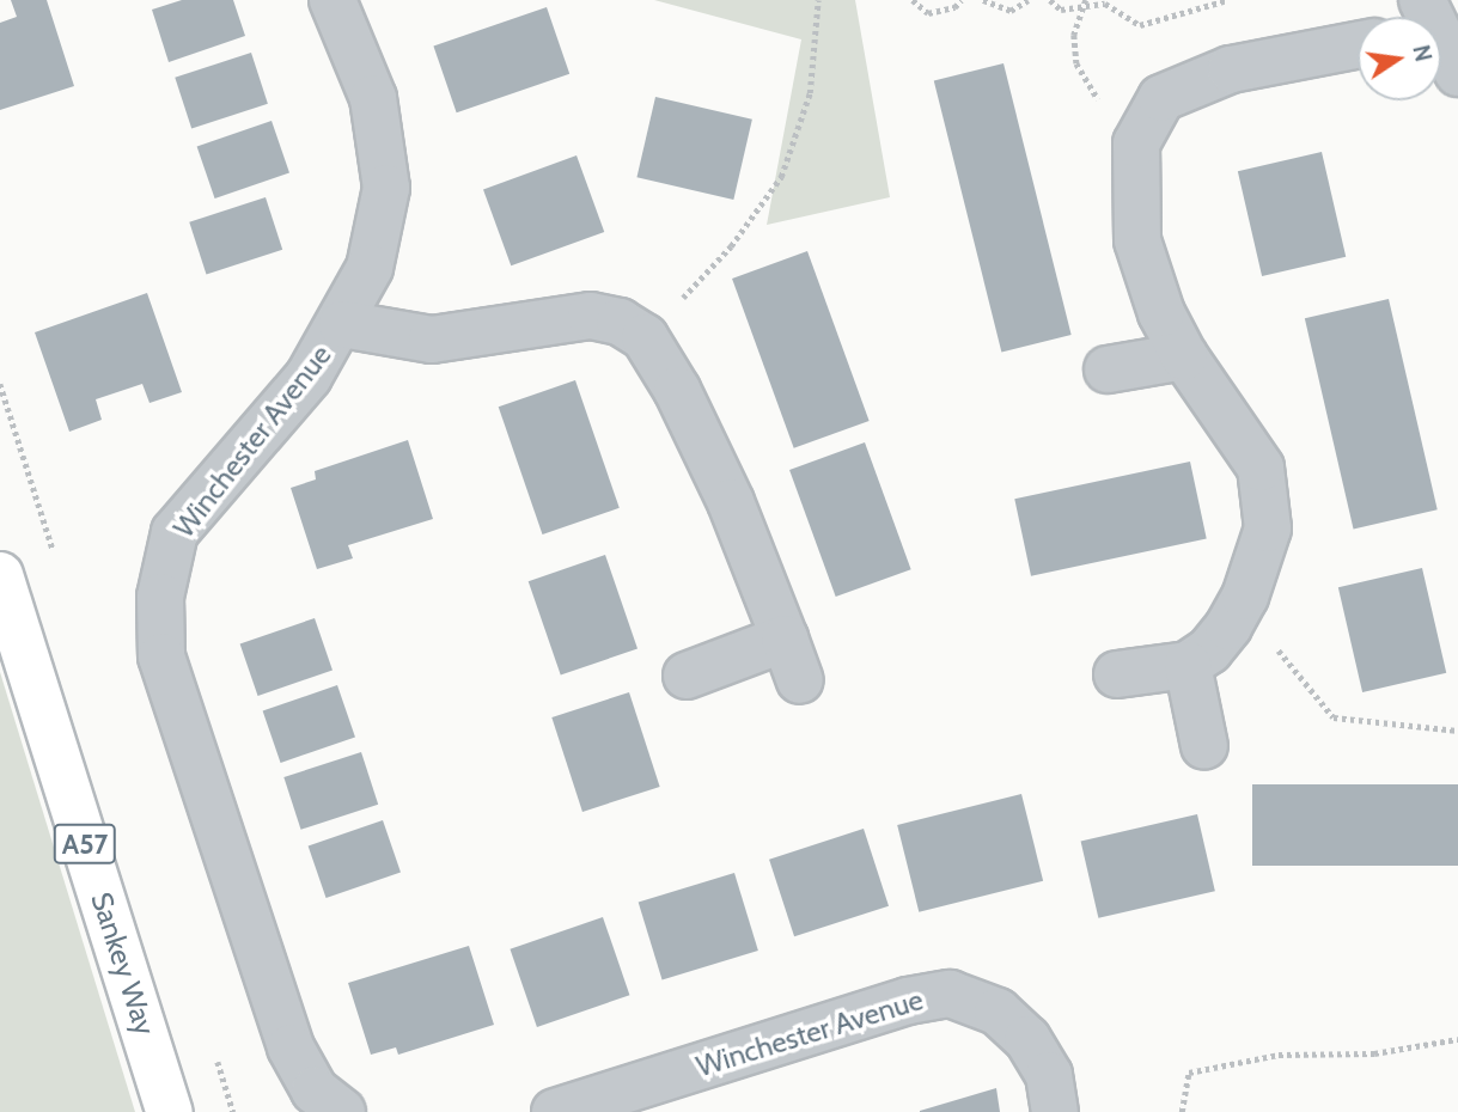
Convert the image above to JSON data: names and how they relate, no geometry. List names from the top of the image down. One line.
{"streets":{"highway":["A57","Sankey Way"],"street":["Winchester Avenue"]},"north":"right"}
